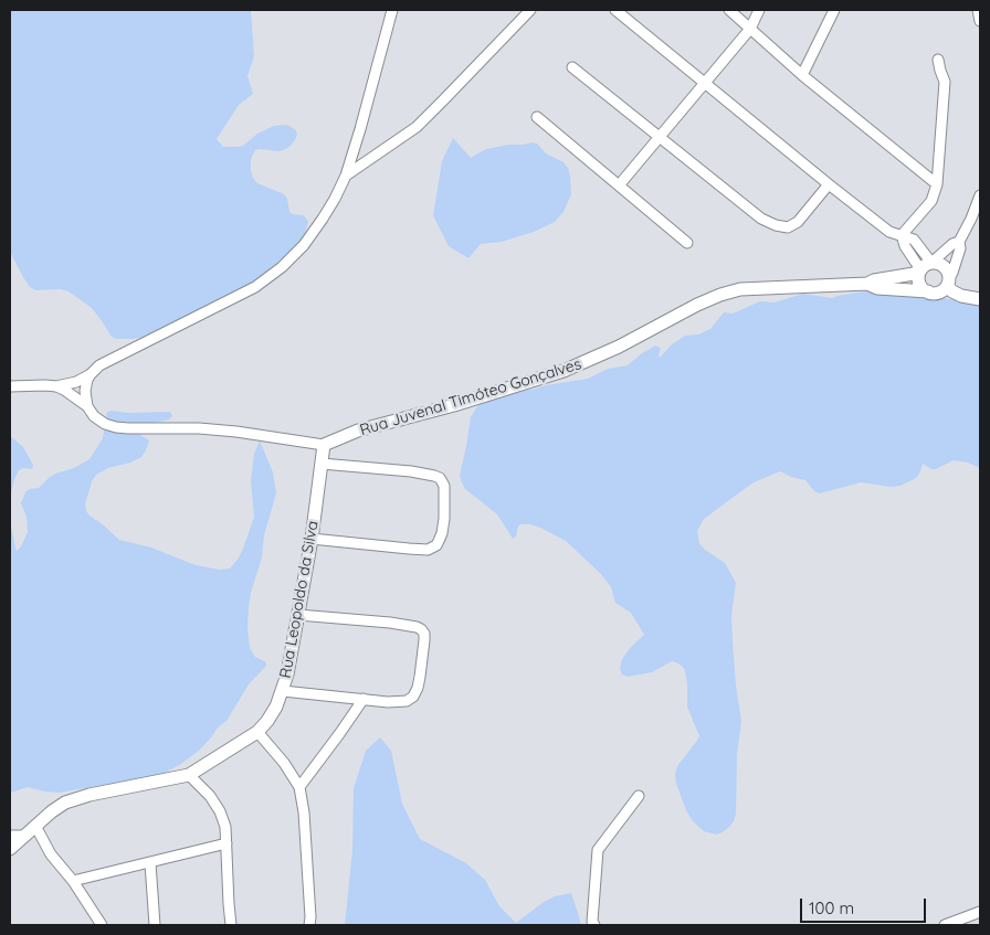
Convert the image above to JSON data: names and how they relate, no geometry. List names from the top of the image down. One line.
{"streets":{"street":["Rua Juvenal Timóteo Gonçalves","Rua Leopoldo da Silva"]},"crossings":[["Rua Juvenal Timóteo Gonçalves","Rua Leopoldo da Silva"]],"scale_bar":"100 m"}
